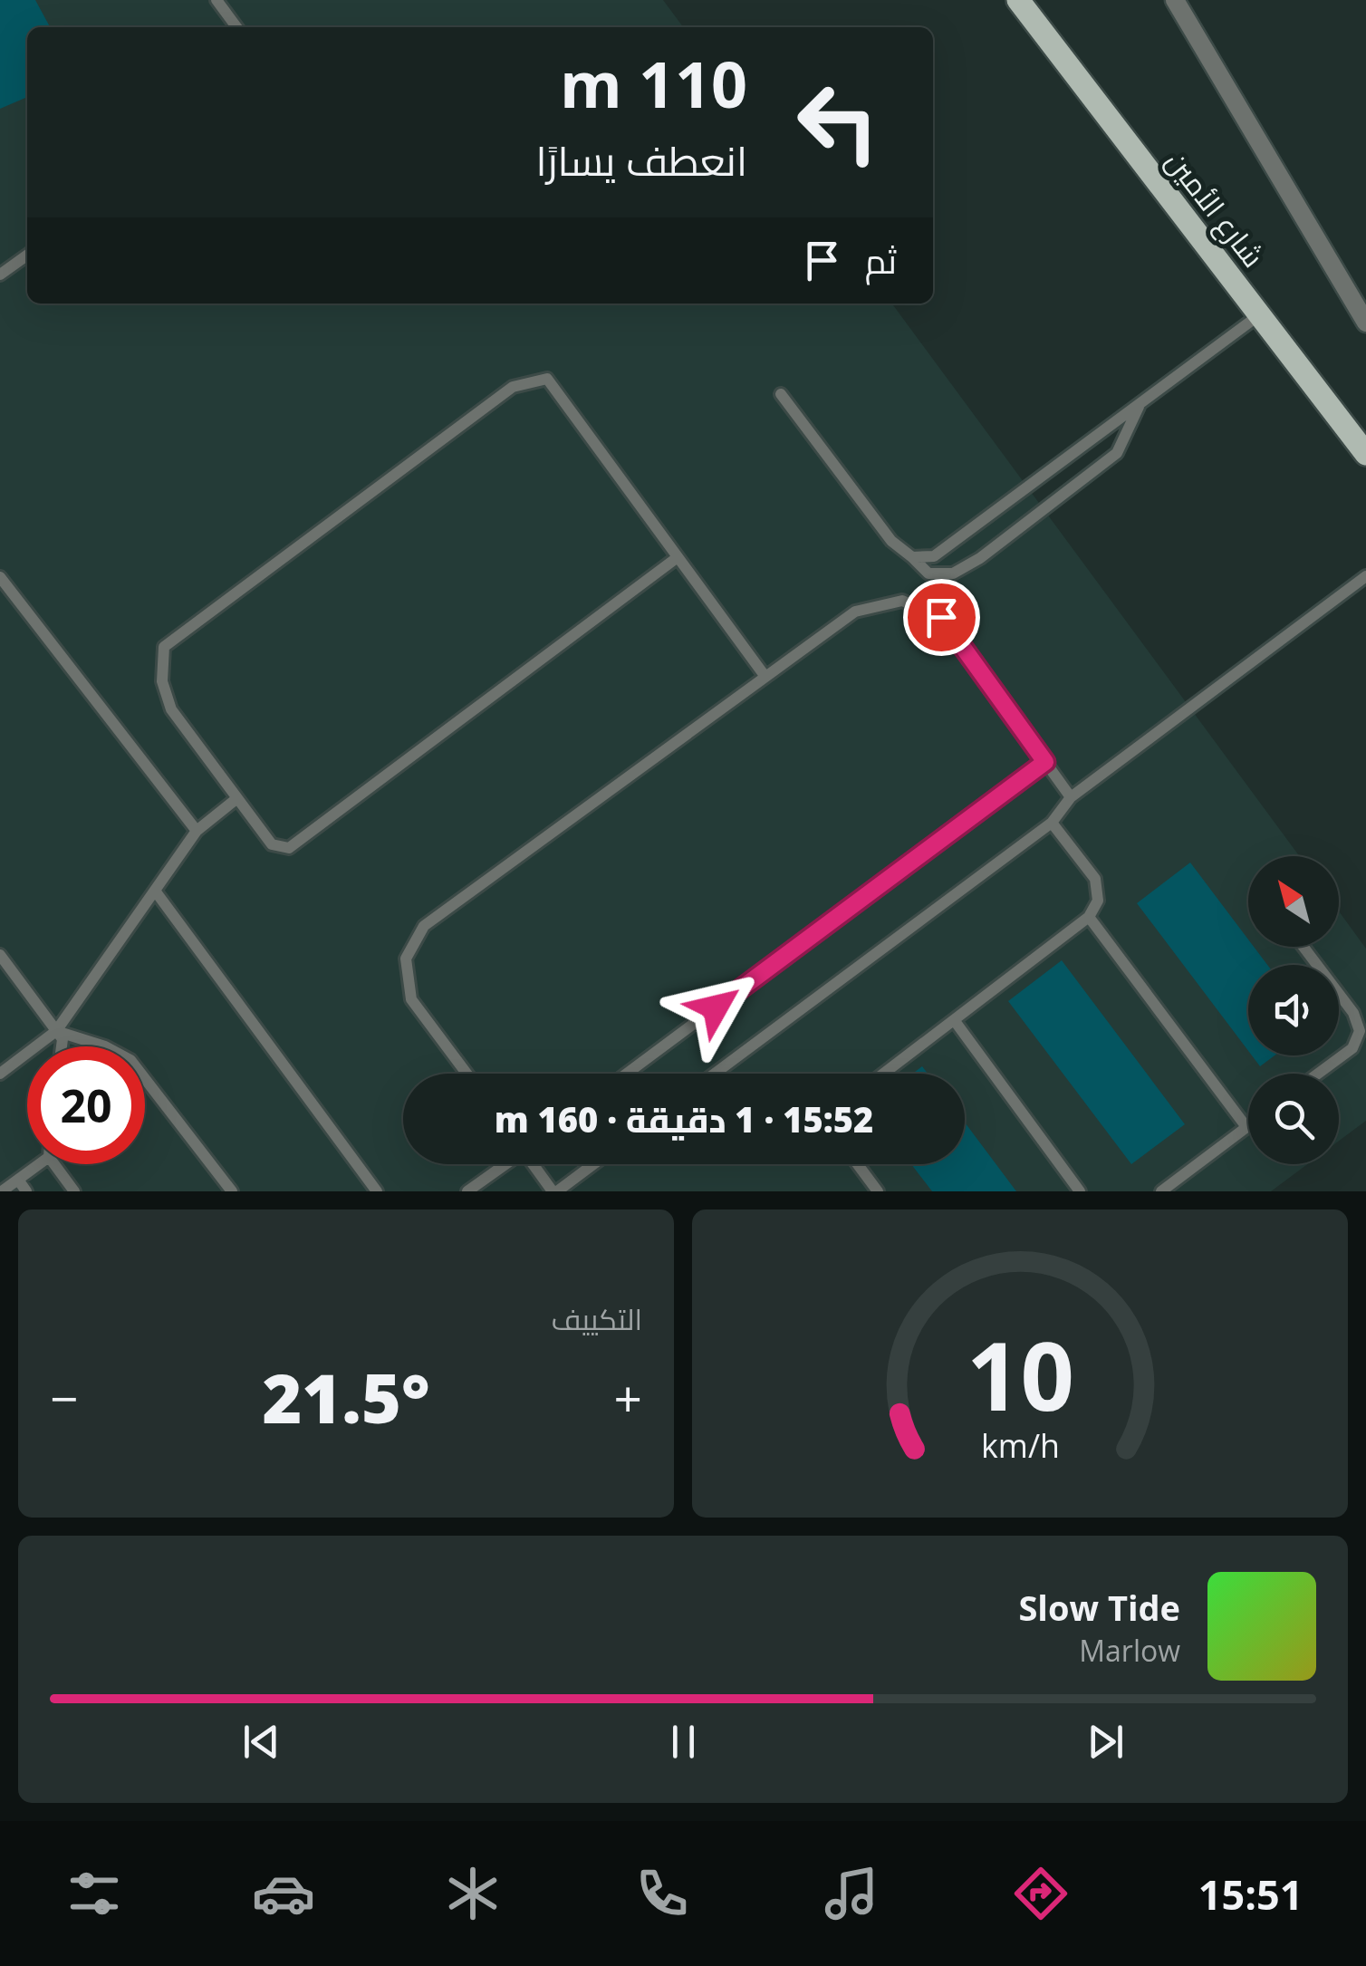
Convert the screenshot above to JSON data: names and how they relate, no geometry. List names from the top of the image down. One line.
{"streets":{"main road":["شارع الأمين"]},"north":"top left","page":{"turn":["110 m","انعطف يسارًا"],"then":"ثم","limit":"20","trip":"15:52 · 1 دقيقة · 160 m","tile":"التكييف","heat":["−","21.5°","+"],"song":["Slow Tide","Marlow"],"tabs":"15:51","gauge":["10","km/h"]}}
